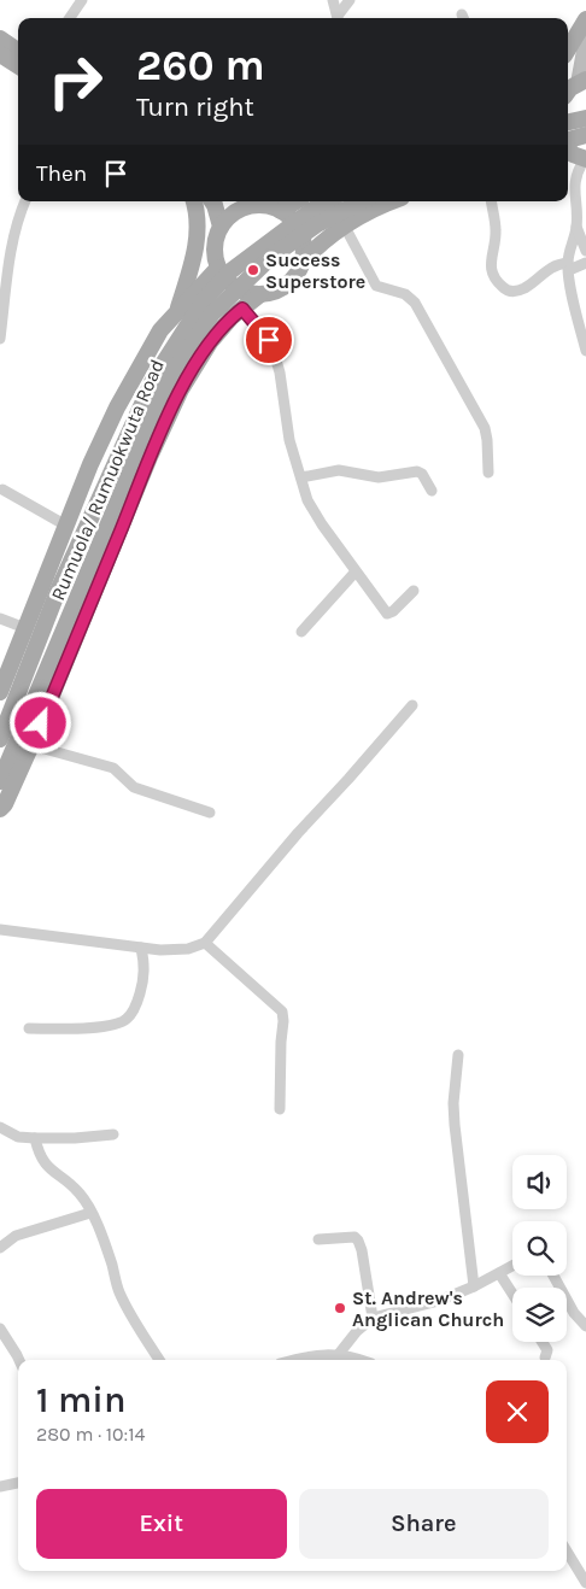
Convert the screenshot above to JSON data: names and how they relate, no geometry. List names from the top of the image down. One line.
{"streets":{"main road":["Rumuola/ Rumuokwuta Road"]},"places":["Success Superstore","St. Andrew's Anglican Church"],"page":{"turn":["260 m","Turn right"],"then":"Then","heading":["1 min","280 m · 10:14"],"buttons":["Exit","Share"]}}
